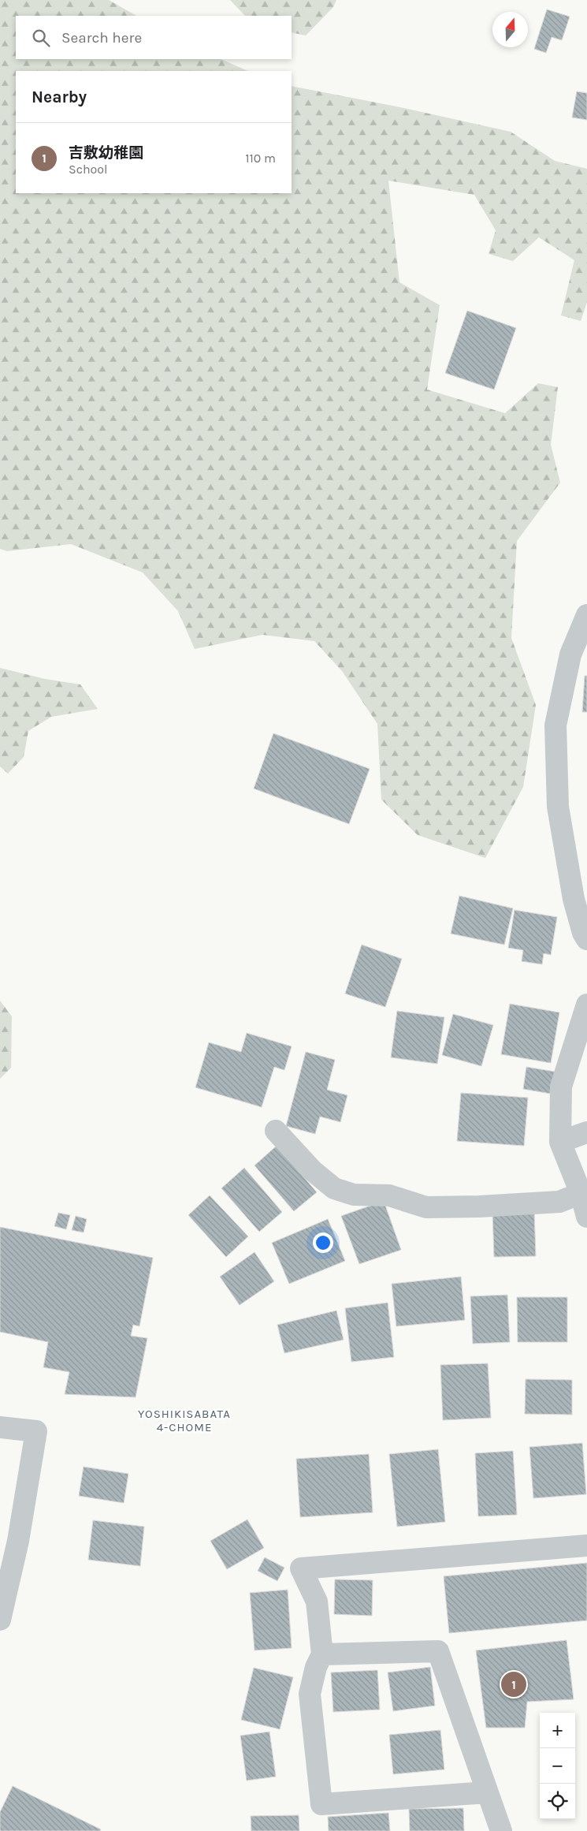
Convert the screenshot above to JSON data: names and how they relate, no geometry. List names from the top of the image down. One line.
{"districts":["YOSHIKISABATA 4-CHOME"],"north":"top","page":{"search":"Search here","heading":"Nearby","list":[{"mark":"1","name":"吉敷幼稚園","note":"School","value":"110 m"}],"pins":"1","map_buttons":["+","−"]}}
